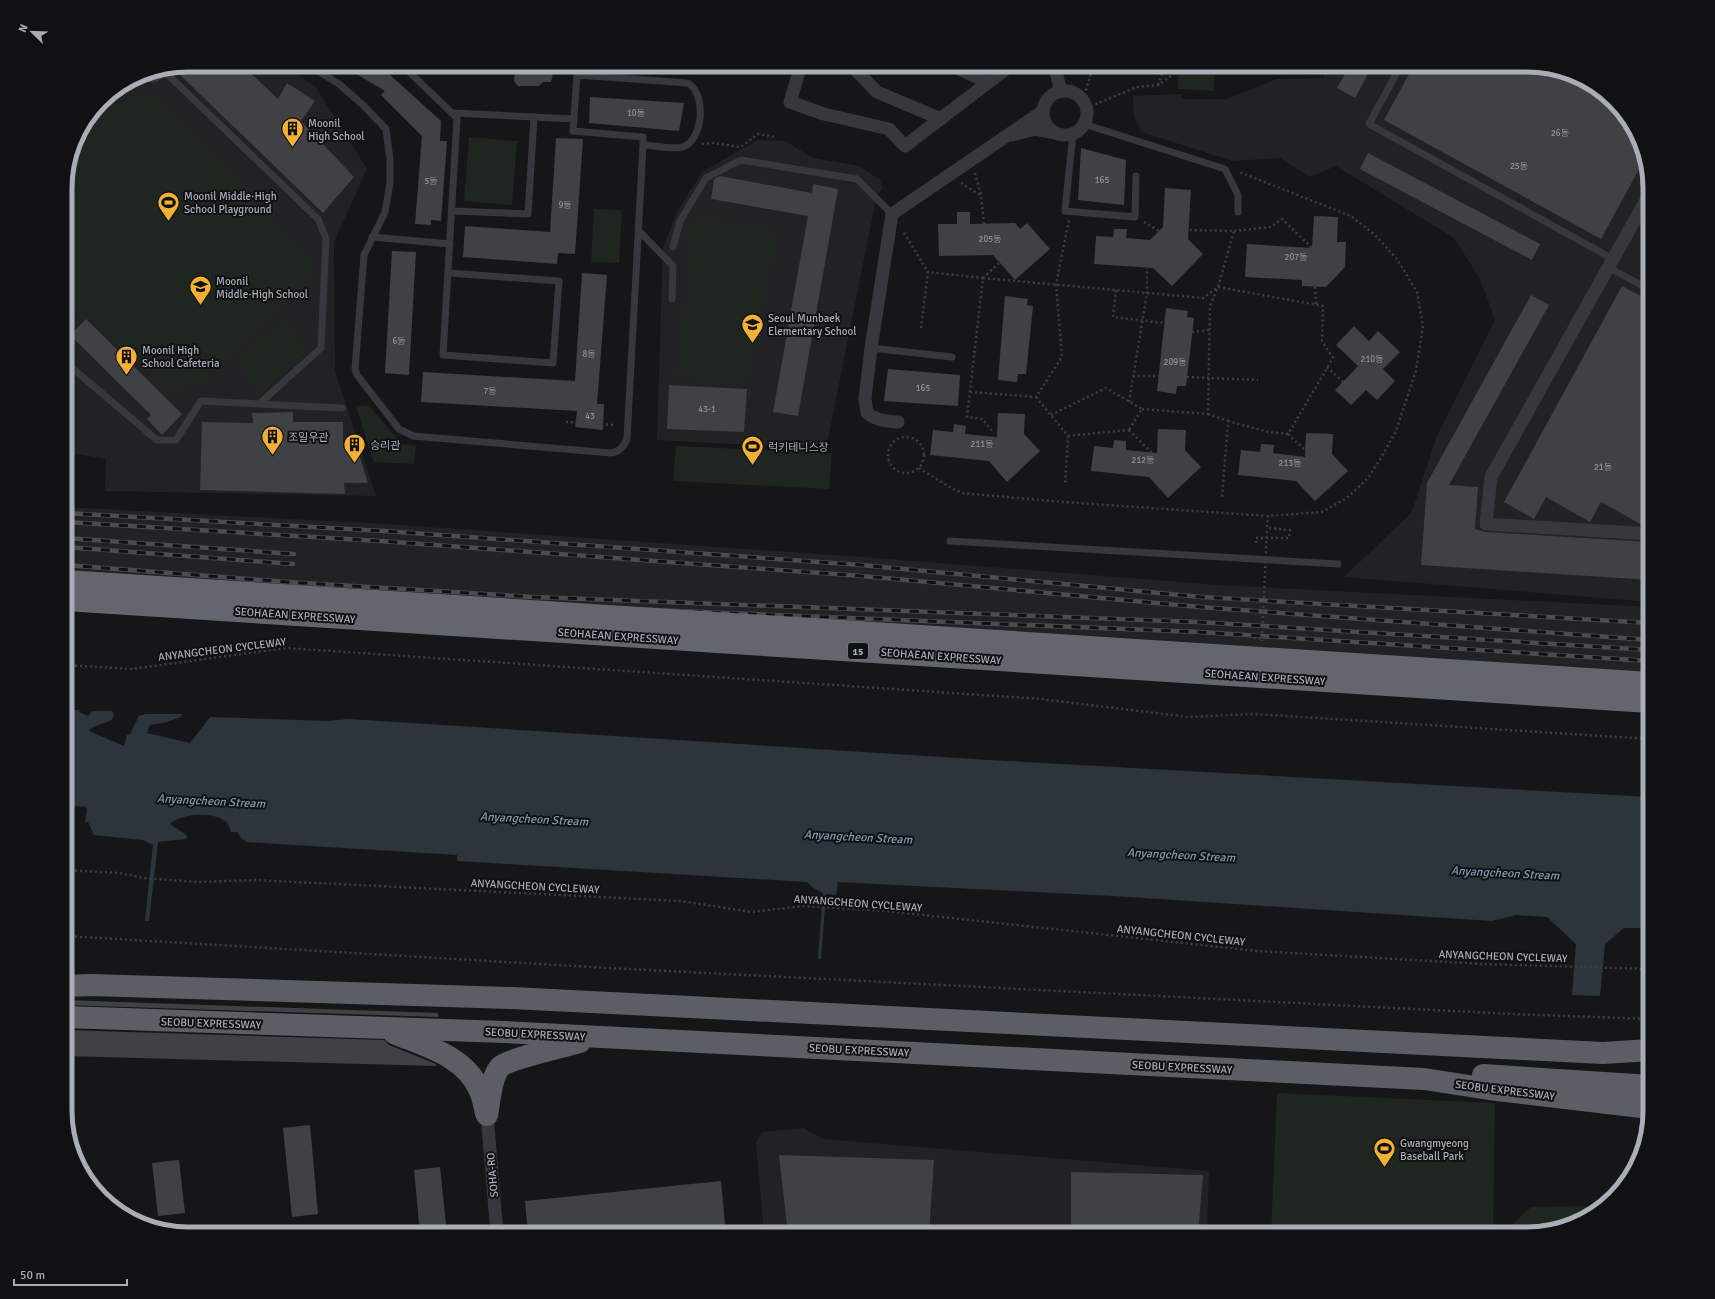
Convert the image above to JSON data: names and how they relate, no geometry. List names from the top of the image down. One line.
{"streets":{"highway":["SEOHAEAN EXPRESSWAY","15","SEOBU EXPRESSWAY"],"street":["SOHA-RO"],"path":["ANYANGCHEON CYCLEWAY"]},"water":["Anyangcheon Stream"],"places":{"building":["Moonil High School","Moonil High School Cafeteria","조일우관","승리관"],"sports":["Moonil Middle·High School Playground","럭키테니스장","Gwangmyeong Baseball Park"],"school or university":["Moonil Middle·High School","Seoul Munbaek Elementary School"]},"house_numbers":["10동","26동","25동","165","5동","9동","205동","207동","6동","8동","210동","209동","165","7동","43-1","43","211동","212동","213동","21동"],"scale_bar":"50 m","north":"top left"}
